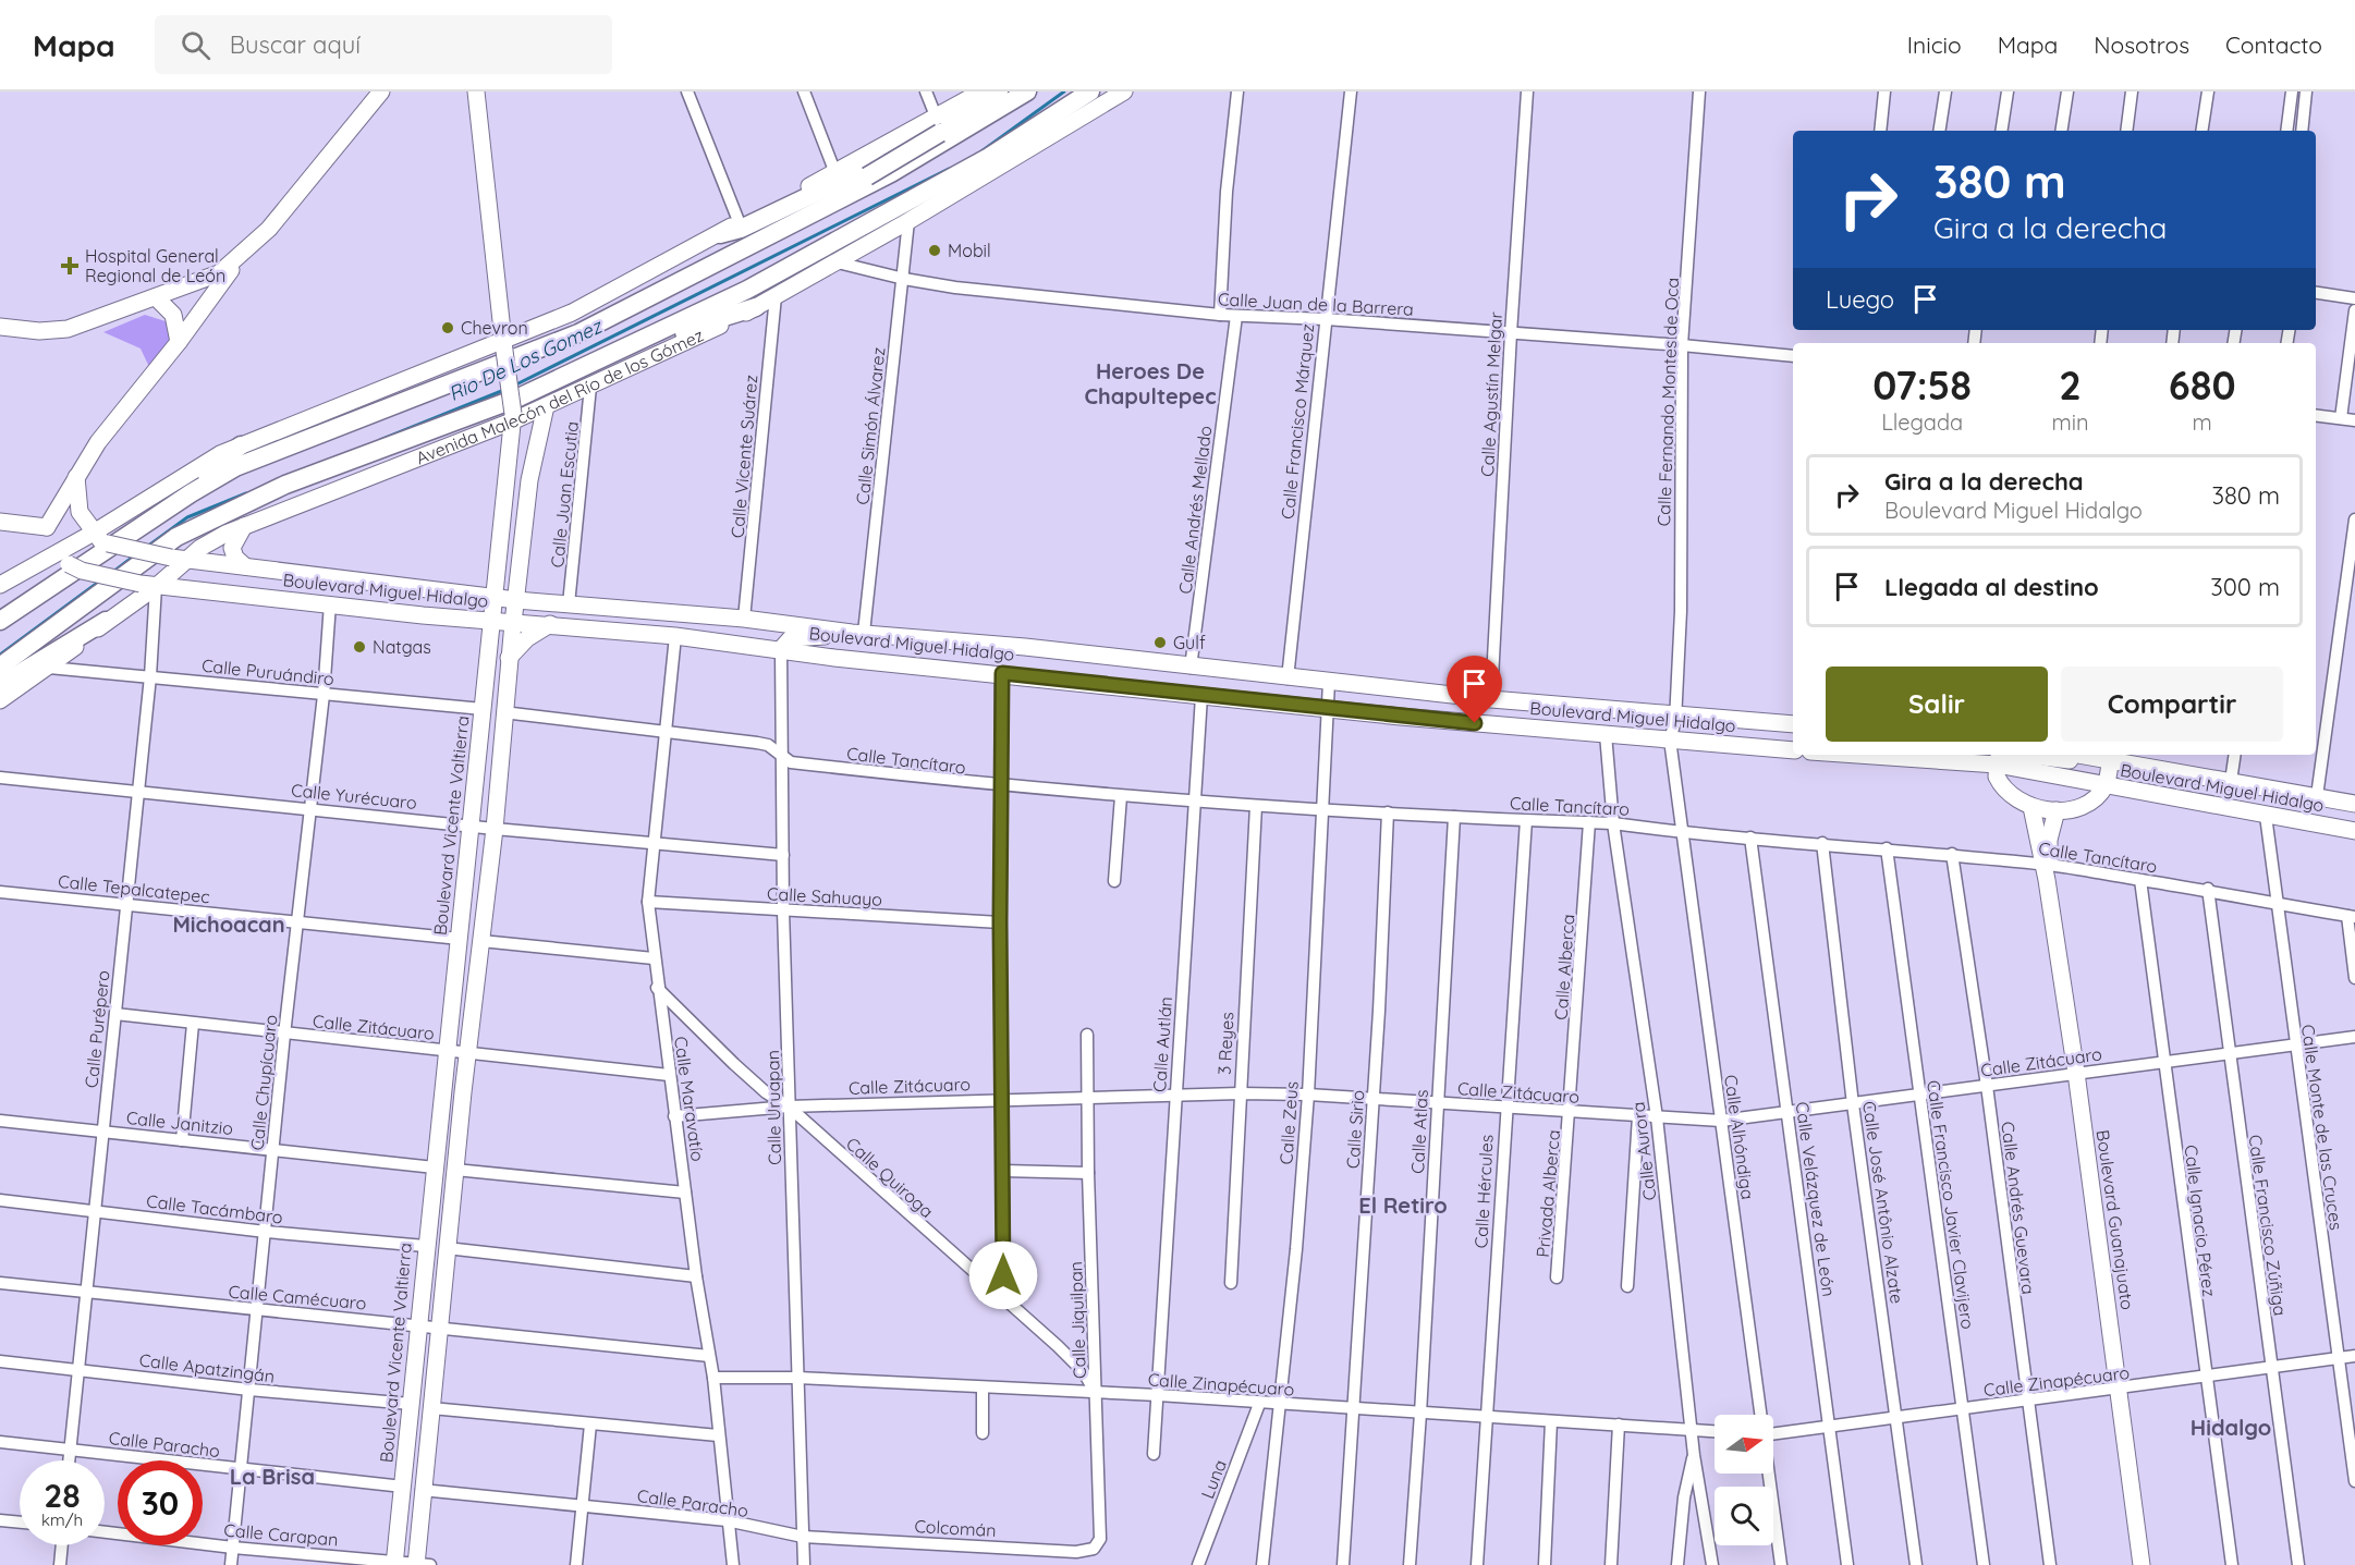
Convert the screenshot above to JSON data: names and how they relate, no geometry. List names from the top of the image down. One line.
{"streets":{"main road":["Avenida Malecón del Río de los Gómez","Boulevard Miguel Hidalgo","Boulevard Vicente Valtierra","Boulevard Guanajuato"],"street":["Calle Juan de la Barrera","Calle Agustín Melgar","Calle Fernando Montes de Oca","Calle Francisco Márquez","Calle Simón Álvarez","Calle Vicente Suárez","Calle Juan Escutia","Calle Andrés Mellado","Calle Puruándiro","Calle Tancítaro","Calle Yurécuaro","Calle Tepalcatepec","Calle Sahuayo","Calle Alberca","Calle Zitácuaro","Calle Purépero","3 Reyes","Calle Autlán","Calle Chupícuaro","Calle Maravatío","Calle Uruapan","Calle Janitzio","Calle Zeus","Calle Monte de las Cruces","Calle Sirio","Calle Atlas","Calle Alhóndiga","Calle Aurora","Calle Quiroga","Calle Hércules","Privada Alberca","Calle Velázquez de León","Calle José Antônio Alzate","Calle Francisco Javier Clavijero","Calle Andrés Guevara","Calle Tacámbaro","Calle Ignacio Pérez","Calle Francisco Zúñiga","Calle Camécuaro","Calle Jiquilpan","Calle Apatzingán","Calle Zinapécuaro","Calle Paracho","Luna","Colcomán","Calle Carapan"]},"crossings":[["Calle Juan de la Barrera","Calle Agustín Melgar"],["Calle Juan de la Barrera","Avenida Malecón del Río de los Gómez"],["Calle Juan de la Barrera","Calle Fernando Montes de Oca"],["Calle Juan de la Barrera","Calle Francisco Márquez"],["Calle Juan de la Barrera","Calle Simón Álvarez"],["Calle Juan de la Barrera","Calle Andrés Mellado"],["Calle Agustín Melgar","Boulevard Miguel Hidalgo"],["Avenida Malecón del Río de los Gómez","Calle Simón Álvarez"],["Avenida Malecón del Río de los Gómez","Calle Vicente Suárez"],["Avenida Malecón del Río de los Gómez","Calle Juan Escutia"],["Avenida Malecón del Río de los Gómez","Boulevard Miguel Hidalgo"],["Avenida Malecón del Río de los Gómez","Calle Puruándiro"],["Avenida Malecón del Río de los Gómez","Boulevard Vicente Valtierra"],["Avenida Malecón del Río de los Gómez","Calle Purépero"],["Calle Fernando Montes de Oca","Boulevard Miguel Hidalgo"],["Calle Fernando Montes de Oca","Calle Alhóndiga"],["Calle Francisco Márquez","Boulevard Miguel Hidalgo"],["Calle Simón Álvarez","Boulevard Miguel Hidalgo"],["Calle Vicente Suárez","Boulevard Miguel Hidalgo"],["Calle Juan Escutia","Boulevard Miguel Hidalgo"],["Calle Andrés Mellado","Boulevard Miguel Hidalgo"],["Boulevard Miguel Hidalgo","Boulevard Vicente Valtierra"],["Boulevard Miguel Hidalgo","Calle Purépero"],["Boulevard Miguel Hidalgo","Calle Autlán"],["Boulevard Miguel Hidalgo","Calle Chupícuaro"],["Boulevard Miguel Hidalgo","Calle Maravatío"],["Boulevard Miguel Hidalgo","Calle Uruapan"],["Boulevard Miguel Hidalgo","Calle Zeus"],["Boulevard Miguel Hidalgo","Calle Monte de las Cruces"],["Boulevard Miguel Hidalgo","Calle Alhóndiga"],["Boulevard Miguel Hidalgo","Calle Aurora"],["Calle Puruándiro","Boulevard Vicente Valtierra"],["Calle Puruándiro","Calle Purépero"],["Calle Puruándiro","Calle Chupícuaro"],["Calle Tancítaro","Calle Alberca"],["Calle Tancítaro","3 Reyes"],["Calle Tancítaro","Calle Autlán"],["Calle Tancítaro","Calle Uruapan"],["Calle Tancítaro","Calle Zeus"],["Calle Tancítaro","Calle Monte de las Cruces"],["Calle Tancítaro","Calle Sirio"],["Calle Tancítaro","Calle Atlas"],["Calle Tancítaro","Calle Alhóndiga"],["Calle Tancítaro","Calle Aurora"],["Calle Tancítaro","Calle Hércules"],["Calle Tancítaro","Calle Velázquez de León"],["Calle Tancítaro","Calle José Antônio Alzate"],["Calle Tancítaro","Calle Francisco Javier Clavijero"],["Calle Tancítaro","Calle Andrés Guevara"],["Calle Tancítaro","Boulevard Guanajuato"],["Calle Tancítaro","Calle Ignacio Pérez"],["Calle Tancítaro","Calle Francisco Zúñiga"],["Calle Yurécuaro","Boulevard Vicente Valtierra"],["Calle Yurécuaro","Calle Purépero"],["Calle Yurécuaro","Calle Chupícuaro"],["Calle Yurécuaro","Calle Maravatío"],["Calle Yurécuaro","Calle Uruapan"],["Boulevard Vicente Valtierra","Calle Tepalcatepec"],["Boulevard Vicente Valtierra","Calle Zitácuaro"],["Boulevard Vicente Valtierra","Calle Janitzio"],["Boulevard Vicente Valtierra","Calle Tacámbaro"],["Boulevard Vicente Valtierra","Calle Camécuaro"],["Boulevard Vicente Valtierra","Calle Apatzingán"],["Boulevard Vicente Valtierra","Calle Paracho"],["Boulevard Vicente Valtierra","Calle Carapan"],["Calle Tepalcatepec","Calle Purépero"],["Calle Tepalcatepec","Calle Chupícuaro"],["Calle Sahuayo","Calle Maravatío"],["Calle Sahuayo","Calle Uruapan"],["Calle Alberca","Calle Zitácuaro"],["Calle Alberca","Privada Alberca"],["Calle Zitácuaro","Calle Purépero"],["Calle Zitácuaro","3 Reyes"],["Calle Zitácuaro","Calle Autlán"],["Calle Zitácuaro","Calle Chupícuaro"],["Calle Zitácuaro","Calle Maravatío"],["Calle Zitácuaro","Calle Uruapan"],["Calle Zitácuaro","Calle Zeus"],["Calle Zitácuaro","Calle Monte de las Cruces"],["Calle Zitácuaro","Calle Sirio"],["Calle Zitácuaro","Calle Atlas"],["Calle Zitácuaro","Calle Alhóndiga"],["Calle Zitácuaro","Calle Aurora"],["Calle Zitácuaro","Calle Quiroga"],["Calle Zitácuaro","Calle Hércules"],["Calle Zitácuaro","Privada Alberca"],["Calle Zitácuaro","Calle Velázquez de León"],["Calle Zitácuaro","Calle José Antônio Alzate"],["Calle Zitácuaro","Calle Francisco Javier Clavijero"],["Calle Zitácuaro","Calle Andrés Guevara"],["Calle Zitácuaro","Boulevard Guanajuato"],["Calle Zitácuaro","Calle Ignacio Pérez"],["Calle Zitácuaro","Calle Francisco Zúñiga"],["Calle Zitácuaro","Calle Jiquilpan"],["Calle Purépero","Calle Janitzio"],["Calle Purépero","Calle Tacámbaro"],["Calle Purépero","Calle Camécuaro"],["Calle Purépero","Calle Apatzingán"],["Calle Purépero","Calle Paracho"],["Calle Autlán","Calle Zinapécuaro"],["Calle Chupícuaro","Calle Janitzio"],["Calle Chupícuaro","Calle Tacámbaro"],["Calle Chupícuaro","Calle Camécuaro"],["Calle Chupícuaro","Calle Apatzingán"],["Calle Chupícuaro","Calle Paracho"],["Calle Chupícuaro","Calle Carapan"],["Calle Maravatío","Calle Quiroga"],["Calle Maravatío","Calle Camécuaro"],["Calle Maravatío","Calle Zinapécuaro"],["Calle Maravatío","Calle Paracho"],["Calle Uruapan","Calle Quiroga"],["Calle Uruapan","Calle Zinapécuaro"],["Calle Uruapan","Calle Paracho"],["Calle Uruapan","Colcomán"],["Calle Zeus","Calle Zinapécuaro"],["Calle Monte de las Cruces","Calle Zinapécuaro"],["Calle Sirio","Calle Zinapécuaro"],["Calle Atlas","Calle Zinapécuaro"],["Calle Aurora","Calle Zinapécuaro"],["Calle Quiroga","Calle Jiquilpan"],["Calle Quiroga","Calle Zinapécuaro"],["Calle Hércules","Calle Zinapécuaro"],["Calle Velázquez de León","Calle Zinapécuaro"],["Calle José Antônio Alzate","Calle Zinapécuaro"],["Calle Francisco Javier Clavijero","Calle Zinapécuaro"],["Calle Andrés Guevara","Calle Zinapécuaro"],["Boulevard Guanajuato","Calle Zinapécuaro"],["Calle Ignacio Pérez","Calle Zinapécuaro"],["Calle Francisco Zúñiga","Calle Zinapécuaro"],["Calle Jiquilpan","Calle Zinapécuaro"],["Calle Jiquilpan","Colcomán"],["Calle Zinapécuaro","Luna"],["Calle Paracho","Colcomán"]],"districts":["Heroes De Chapultepec","Michoacan","El Retiro","Hidalgo","La Brisa"],"water":["Rio De Los Gomez"],"places":{"other":["Mobil","Chevron","Gulf","Natgas"],"health":["Hospital General Regional de León"]},"north":"right","page":{"header":"Mapa","search":"Buscar aquí","nav":["Inicio","Mapa","Nosotros","Contacto"],"turn":["380 m","Gira a la derecha"],"then":"Luego","eta":["07:58","Llegada","2","min","680","m"],"list":[{"name":"Gira a la derecha","note":"Boulevard Miguel Hidalgo","value":"380 m"},{"name":"Llegada al destino","value":"300 m"}],"buttons":["Salir","Compartir"],"speed":"28 km/h","limit":"30"}}
